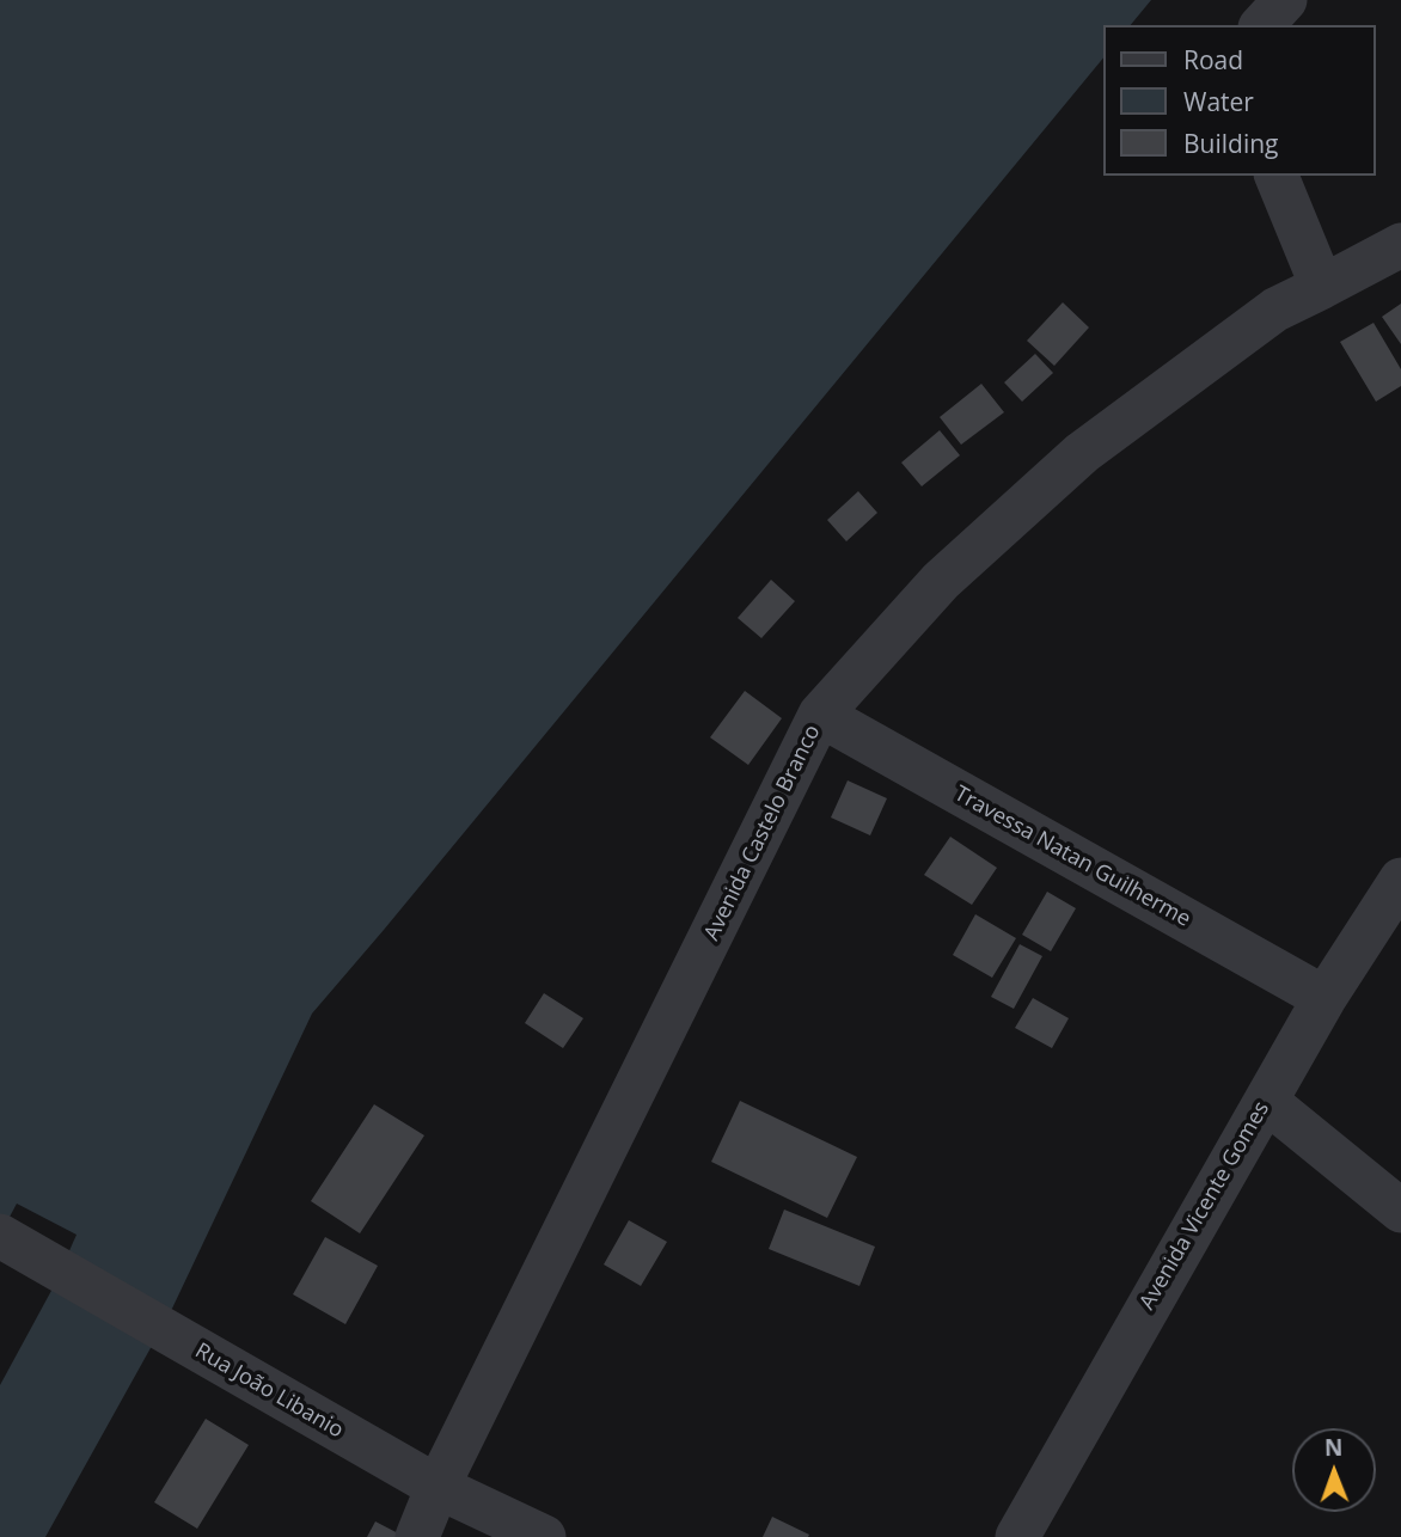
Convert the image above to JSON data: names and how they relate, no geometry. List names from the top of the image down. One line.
{"streets":{"street":["Avenida Castelo Branco","Travessa Natan Guilherme","Avenida Vicente Gomes","Rua João Libanio"]},"crossings":[["Avenida Castelo Branco","Travessa Natan Guilherme"],["Avenida Castelo Branco","Rua João Libanio"],["Travessa Natan Guilherme","Avenida Vicente Gomes"]],"legend":["Road","Water","Building"],"north":"top"}
